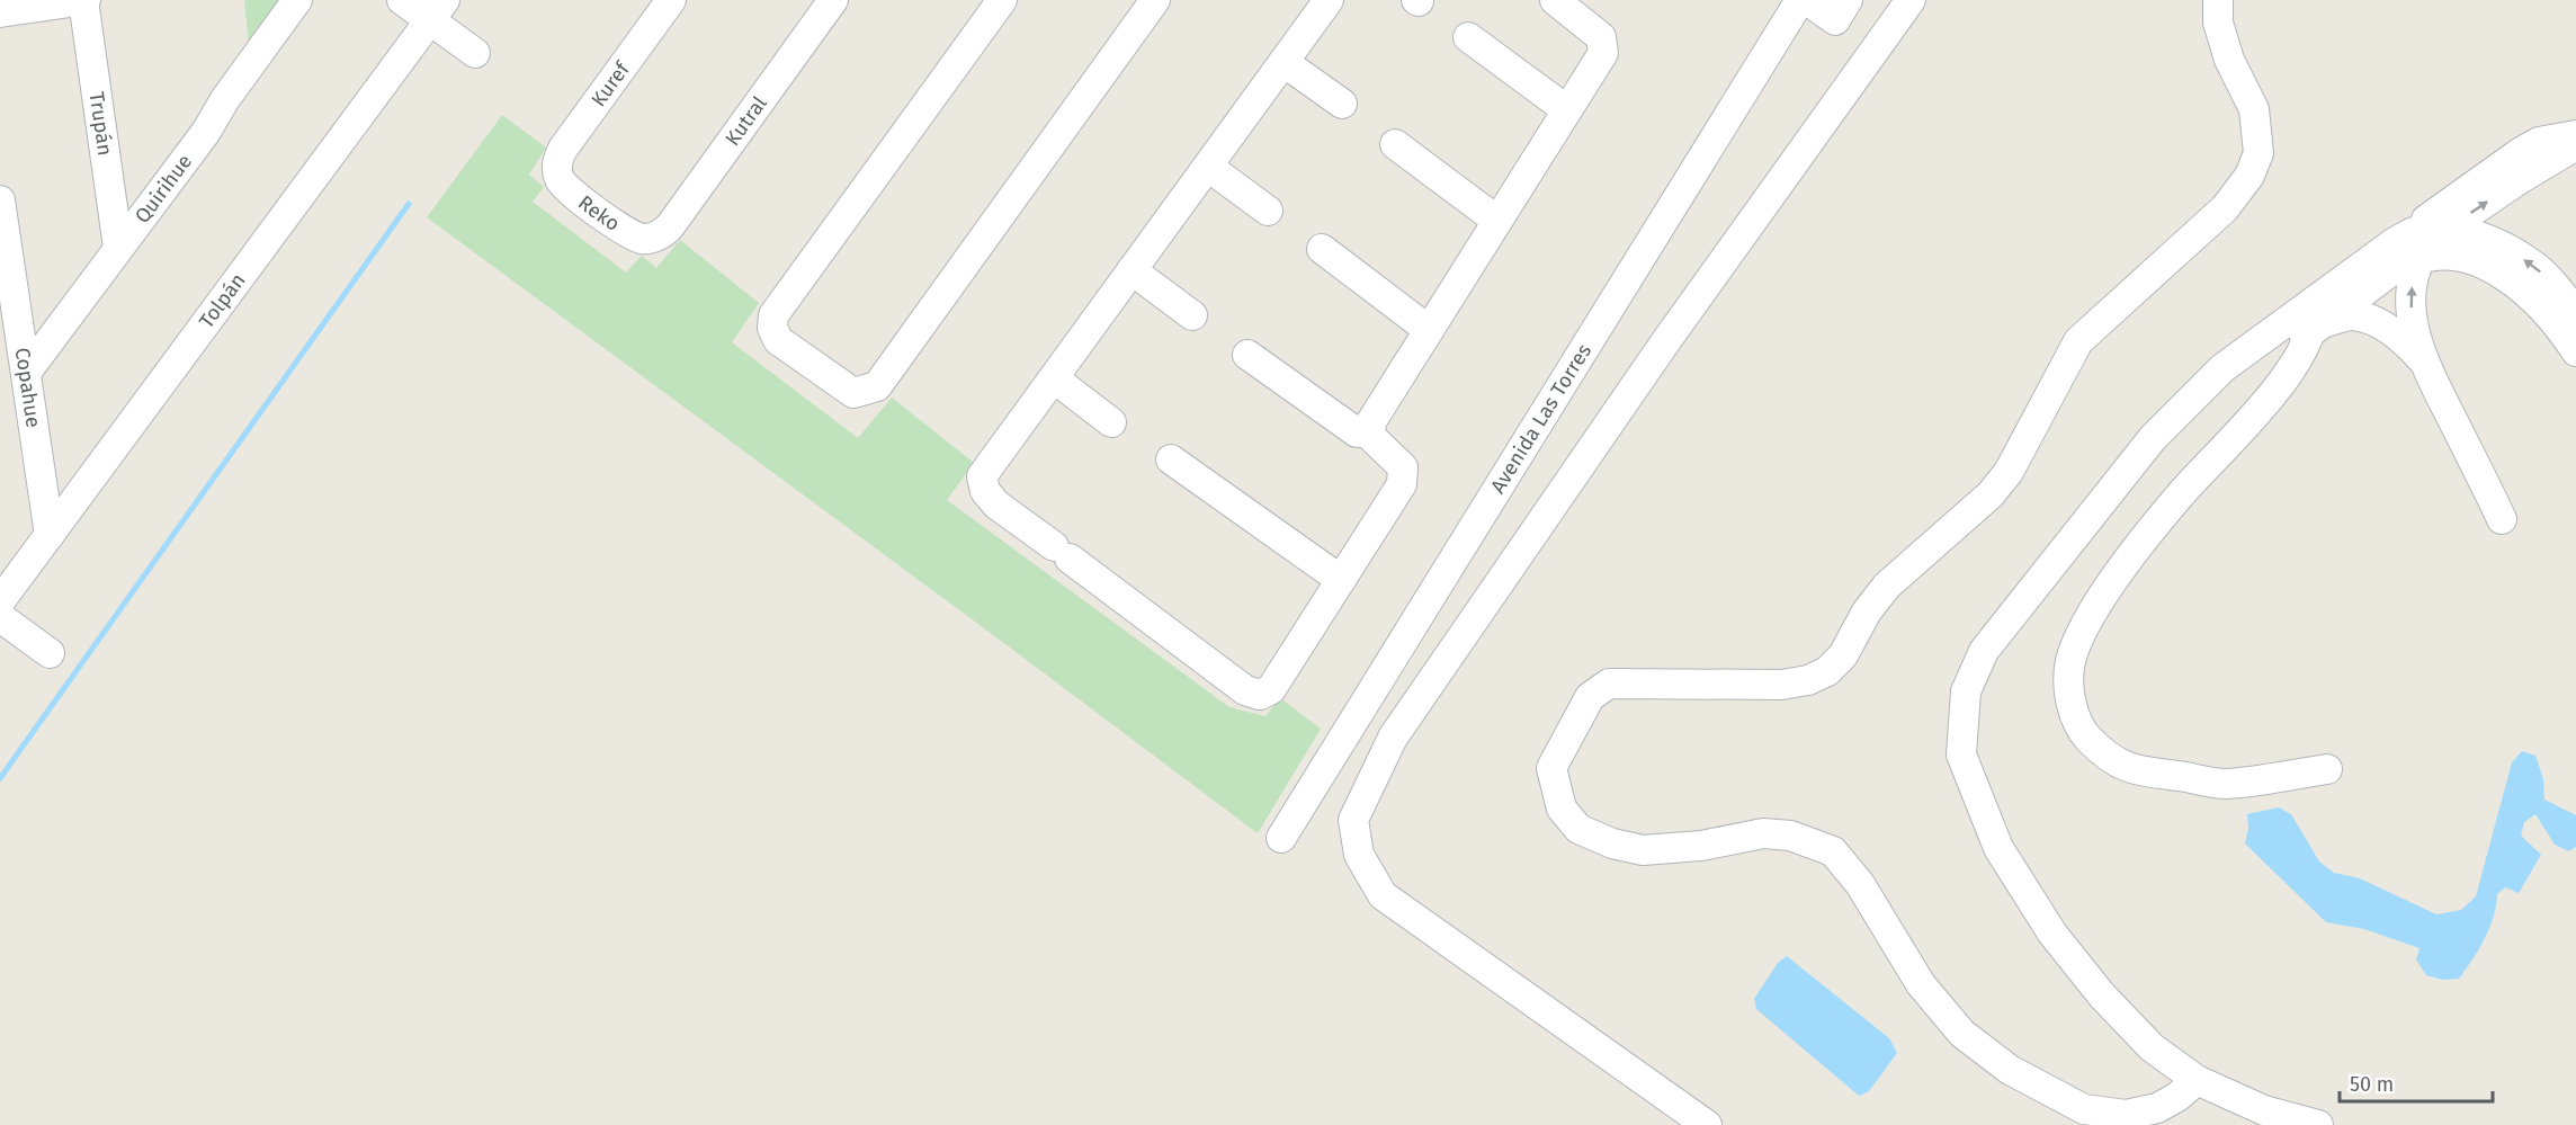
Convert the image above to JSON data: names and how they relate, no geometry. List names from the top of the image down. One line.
{"streets":{"street":["Kuref","Kutral","Trupán","Quirihue","Reko","Tolpán","Copahue","Avenida Las Torres"]},"crossings":[["Kuref","Reko"],["Kutral","Reko"],["Trupán","Quirihue"],["Quirihue","Copahue"],["Tolpán","Copahue"]],"scale_bar":"50 m"}
